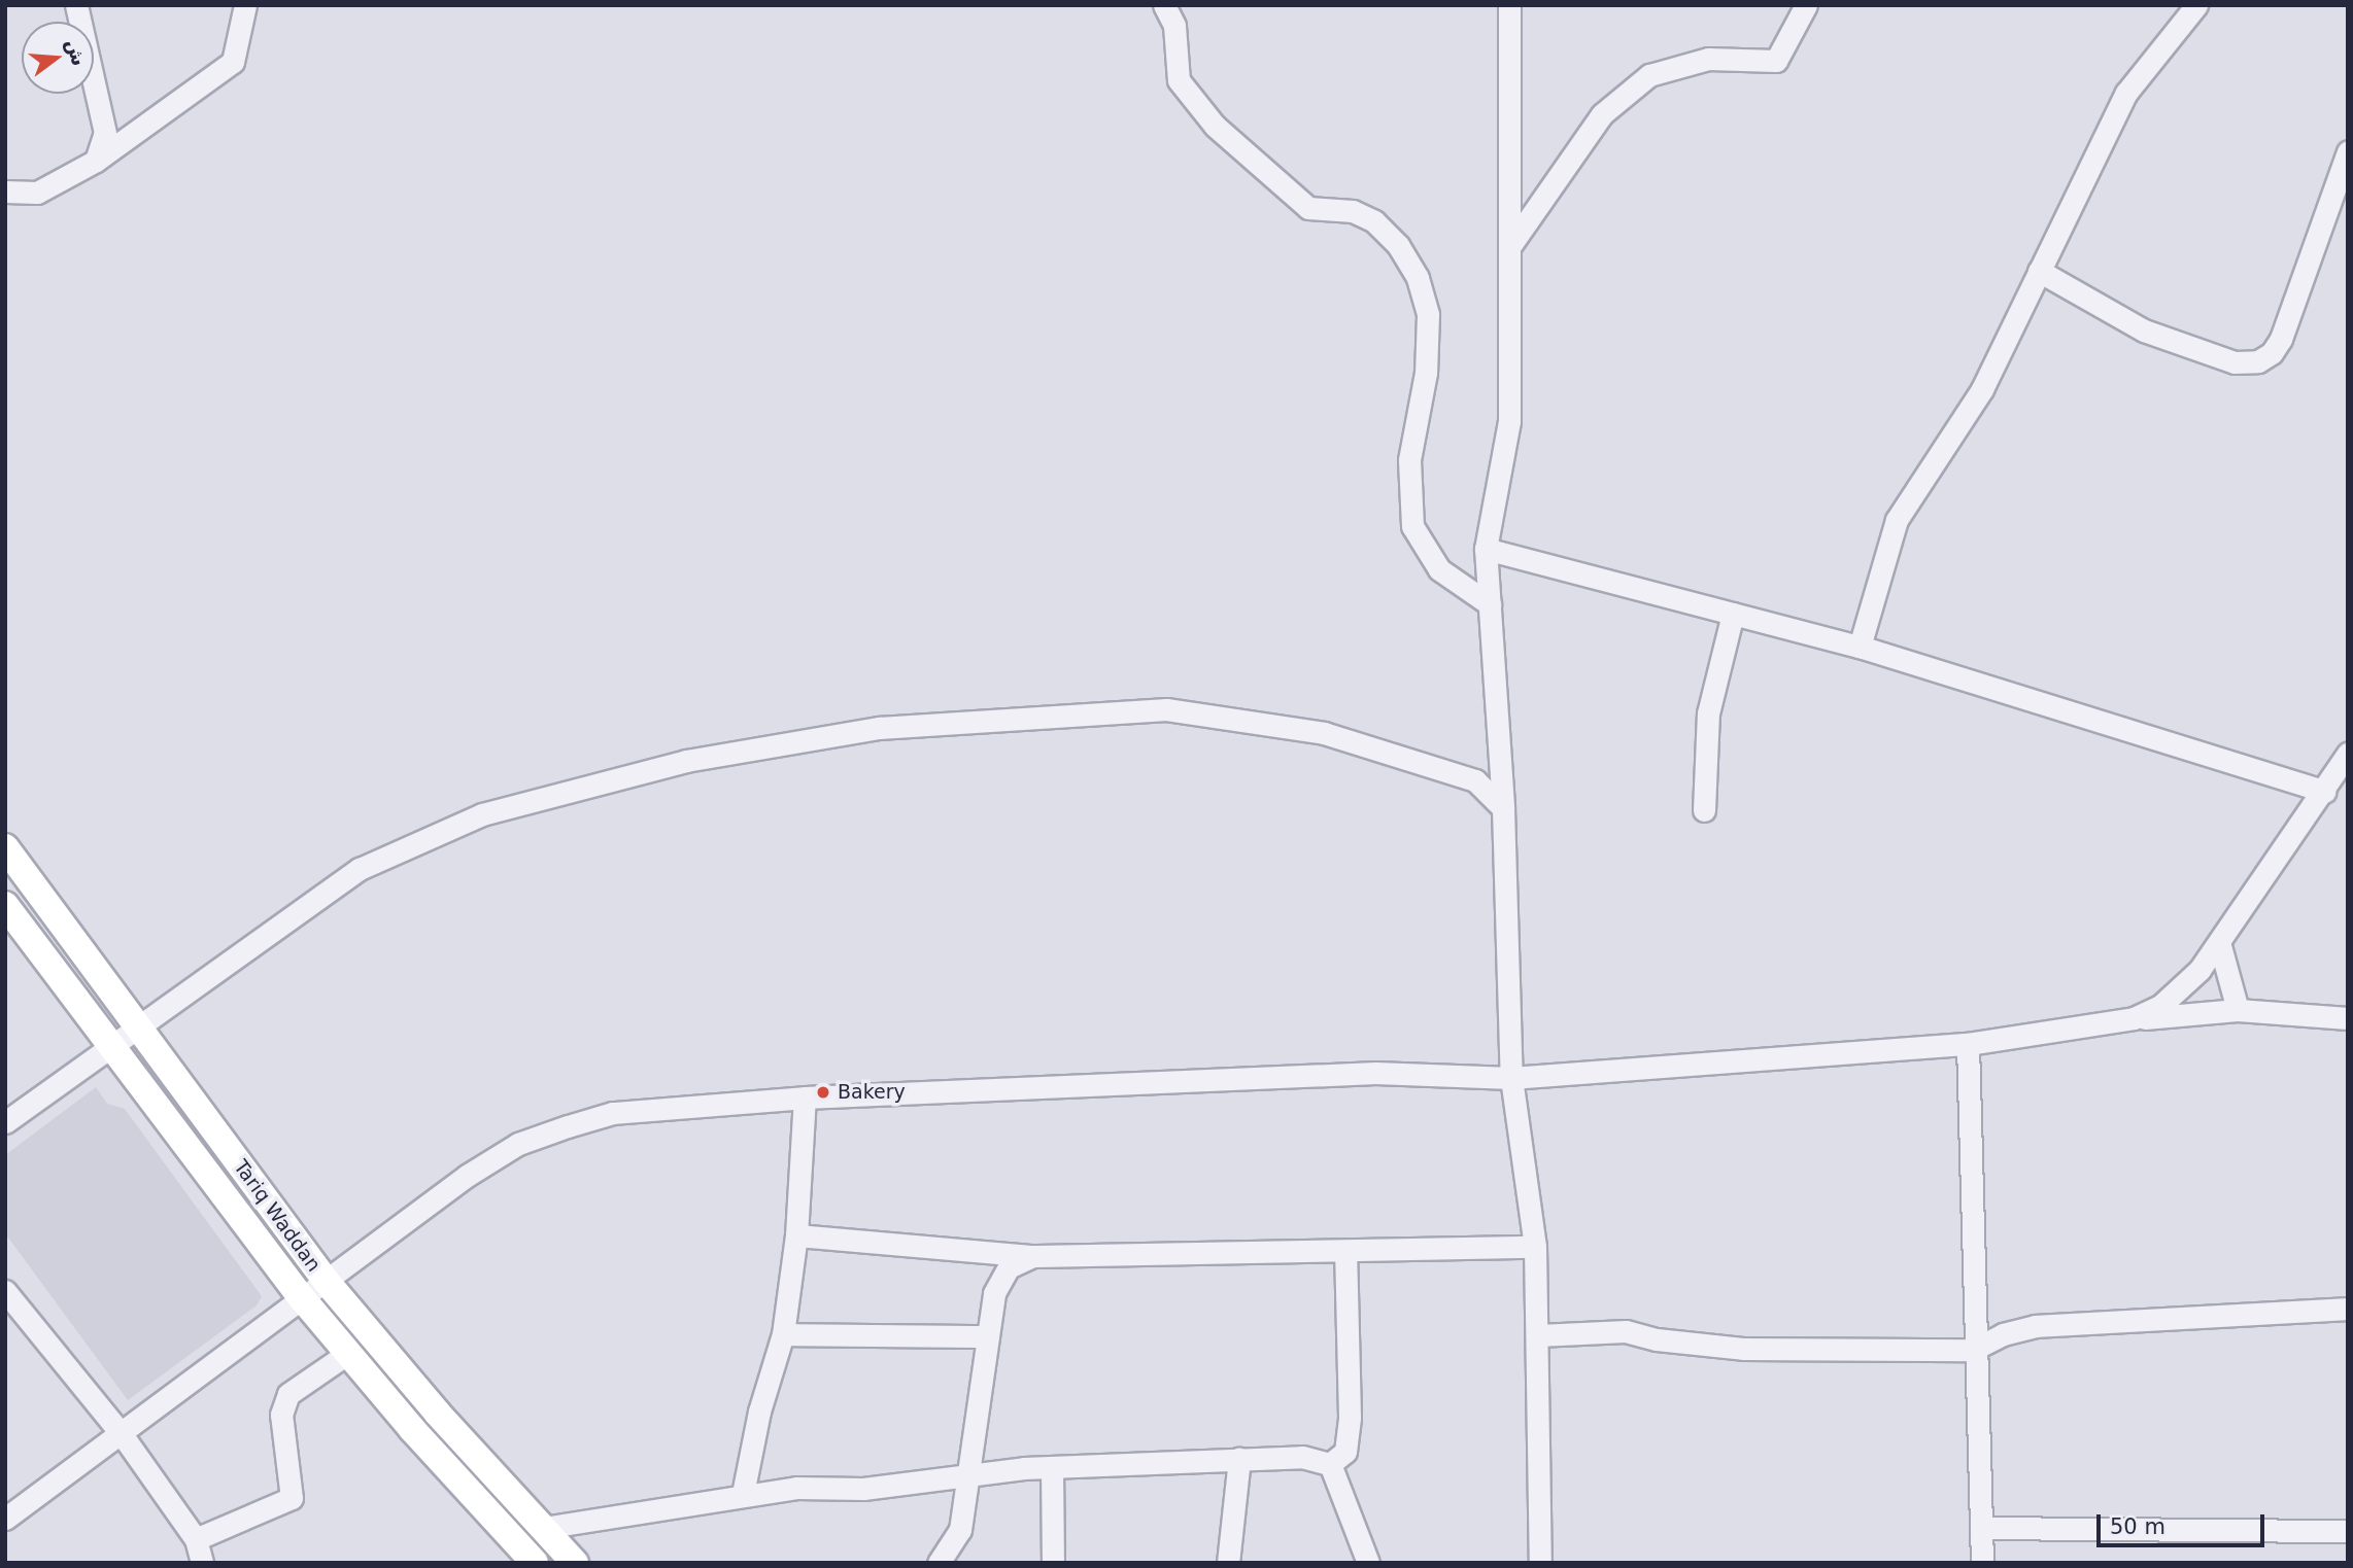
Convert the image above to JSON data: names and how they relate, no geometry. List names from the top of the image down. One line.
{"streets":{"main road":["Tariq Waddan"]},"places":["Bakery"],"scale_bar":"50 m","north":"right"}
